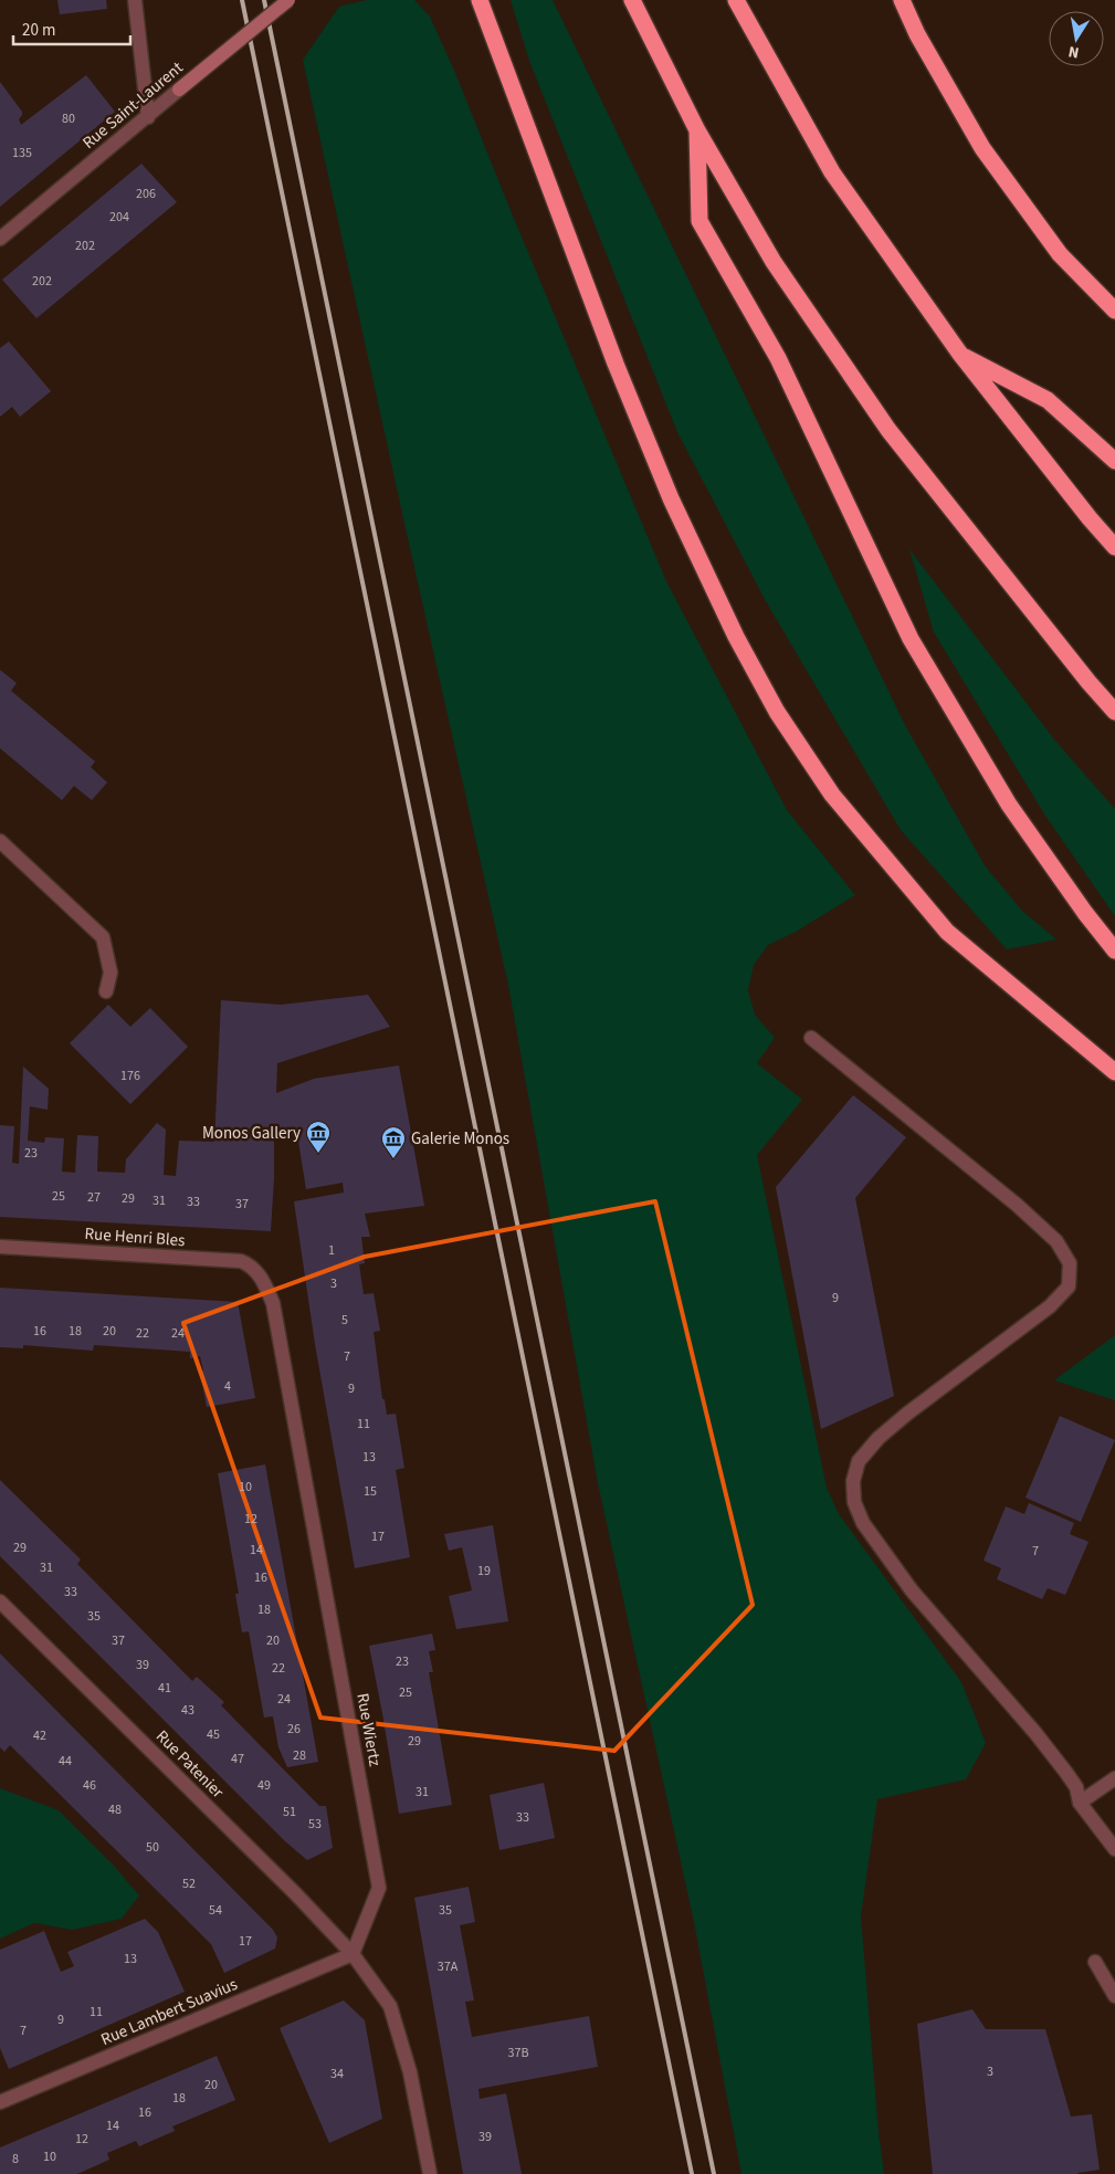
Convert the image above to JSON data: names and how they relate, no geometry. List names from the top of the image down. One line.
{"streets":{"street":["Rue Saint-Laurent","Rue Henri Bles","Rue Wiertz","Rue Patenier","Rue Lambert Suavius"]},"crossings":[["Rue Henri Bles","Rue Wiertz"],["Rue Wiertz","Rue Patenier"],["Rue Wiertz","Rue Lambert Suavius"],["Rue Patenier","Rue Lambert Suavius"]],"places":{"museum":["Monos Gallery","Galerie Monos"]},"house_numbers":["80","135","206","204","202","202","176","23","25","27","29","31","33","37","1","3","9","5","16","18","20","22","24","7","4","9","11","13","10","15","12","17","29","14","7","31","19","16","33","18","35","37","20","23","39","22","41","25","24","43","26","45","42","29","28","47","44","46","49","31","48","51","33","53","50","52","54","35","17","13","37A","11","9","7","37B","3","34","20","18","16","14","39","12","10","8"],"scale_bar":"20 m","north":"bottom"}
